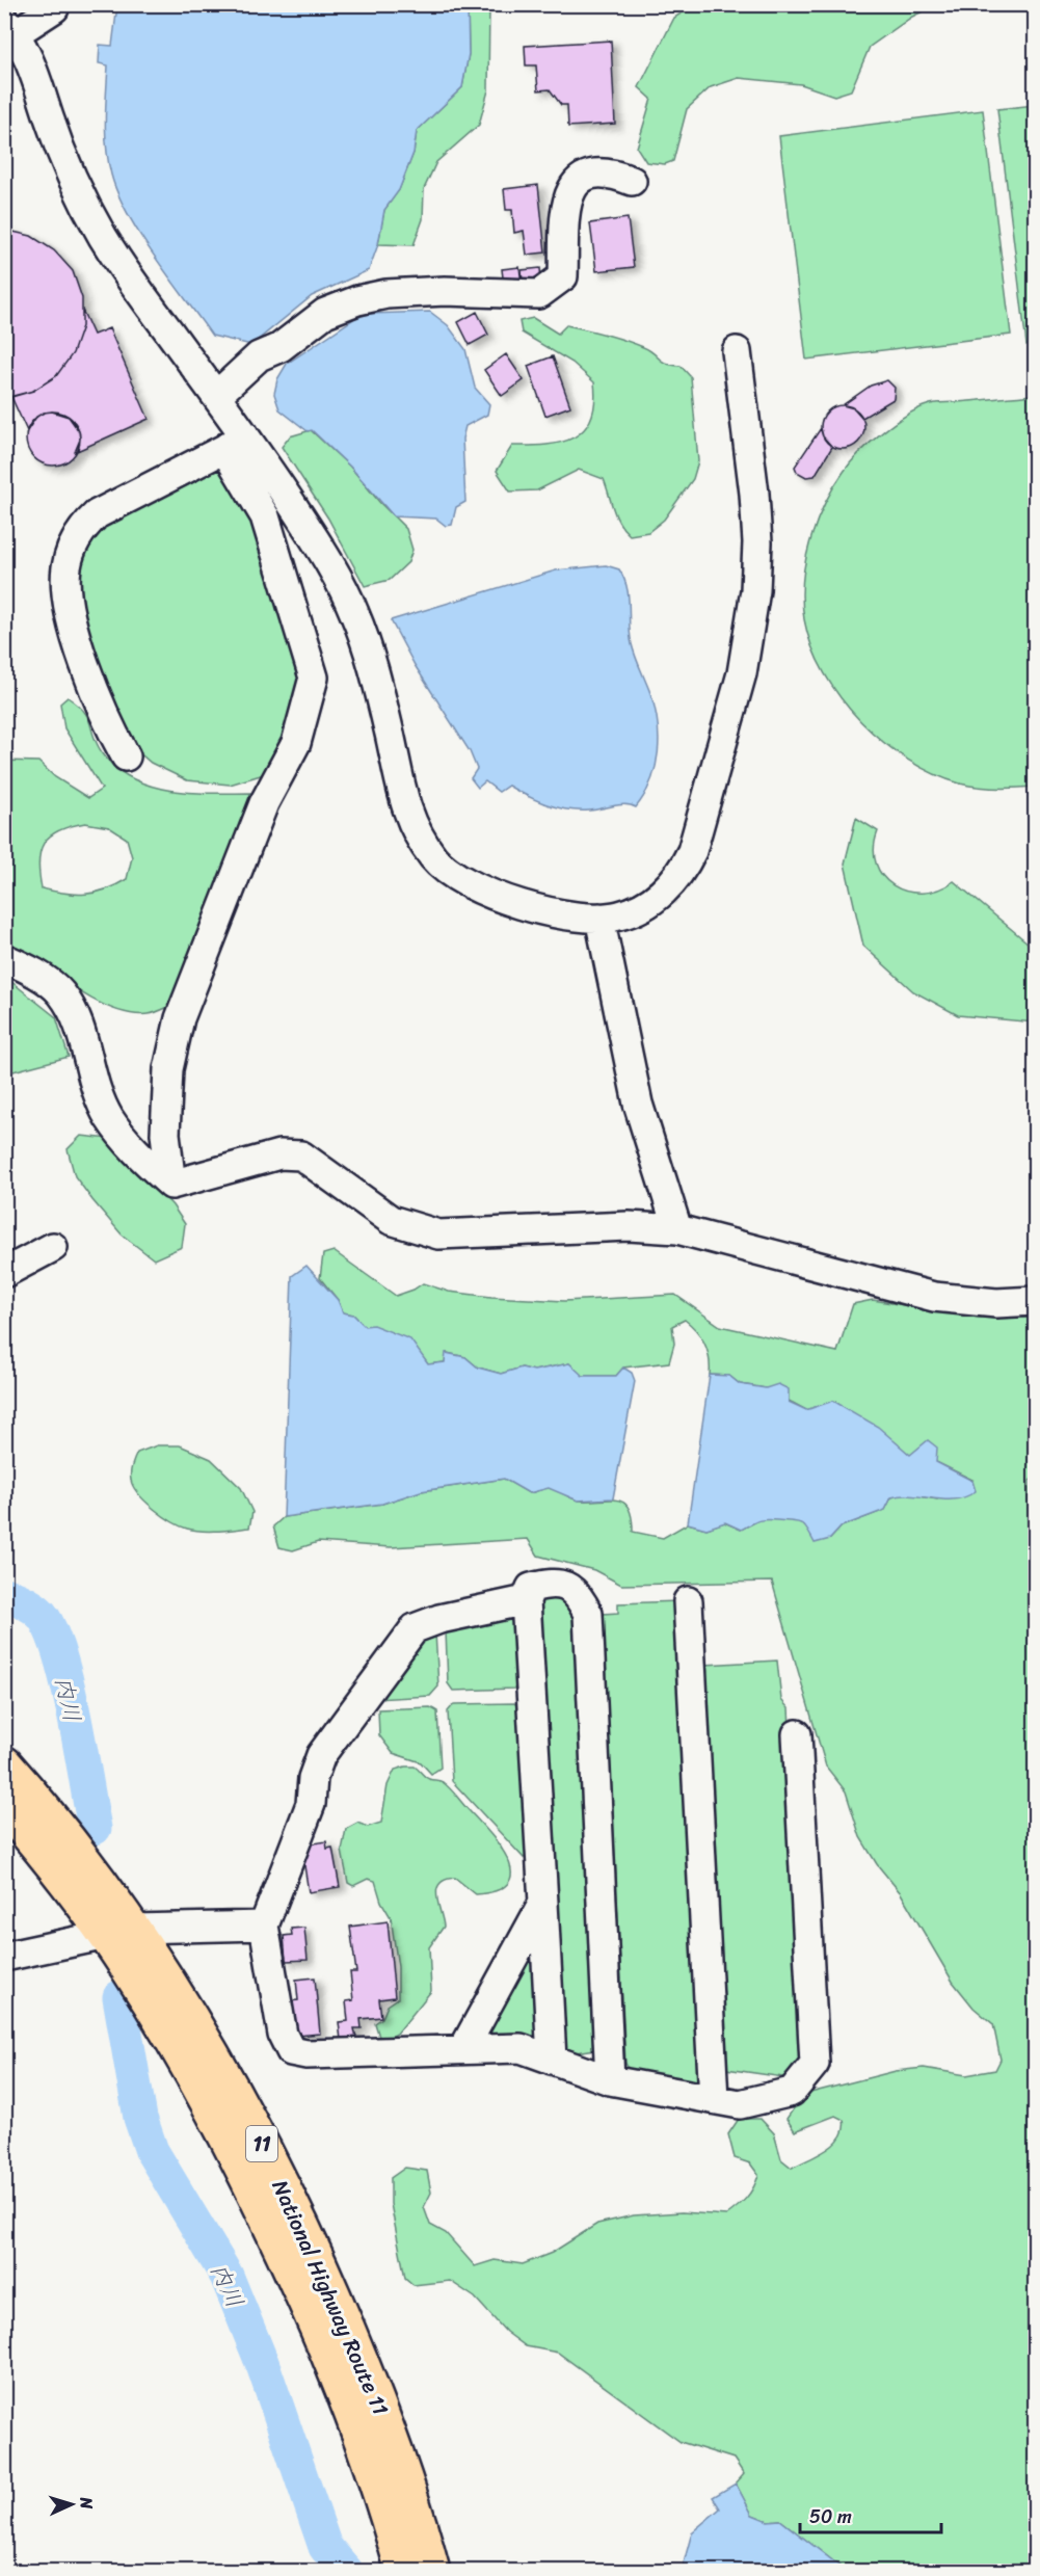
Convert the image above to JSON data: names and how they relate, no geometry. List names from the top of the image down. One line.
{"streets":{"highway":["11","National Highway Route 11"]},"water":["内川"],"scale_bar":"50 m","north":"right"}
